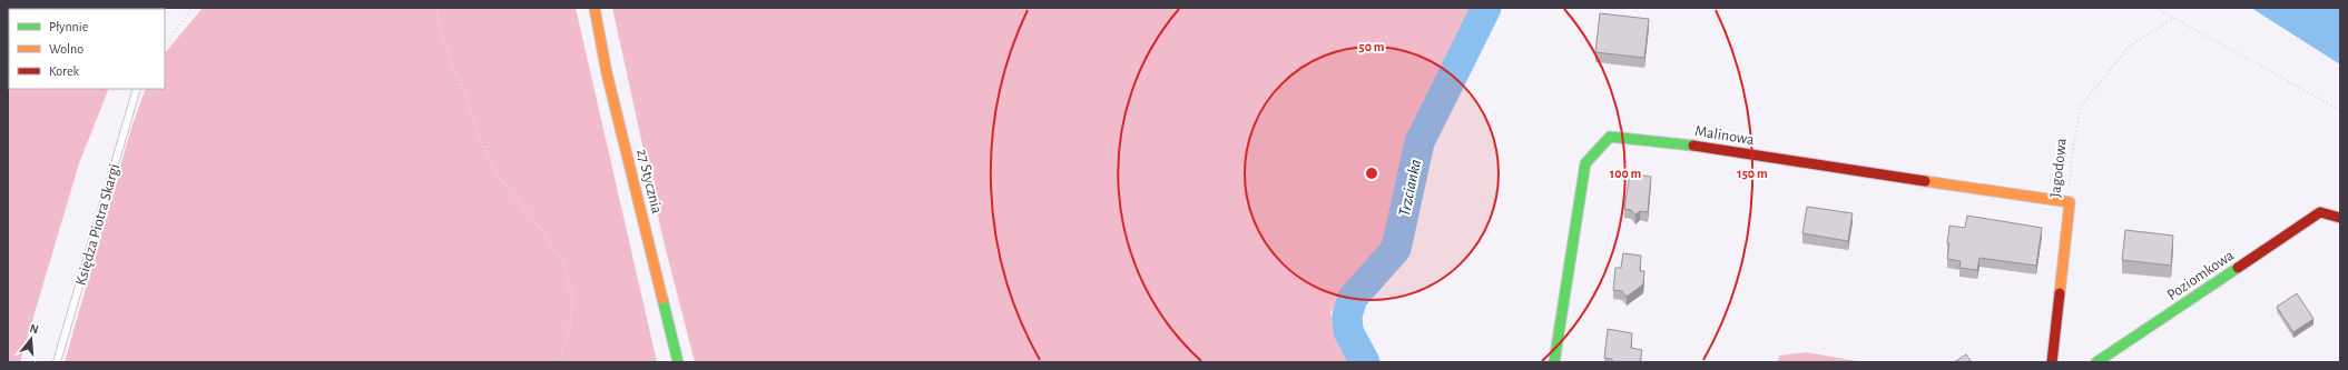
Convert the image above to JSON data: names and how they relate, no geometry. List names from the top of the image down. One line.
{"streets":{"street":["Malinowa","Jagodowa","27 Stycznia","Poziomkowa"],"lane":["Księdza Piotra Skargi"]},"crossings":[["Malinowa","Jagodowa"]],"water":["Trzcianka"],"legend":["Płynnie","Wolno","Korek"],"north":"top","rings":["50 m","100 m","150 m"]}
